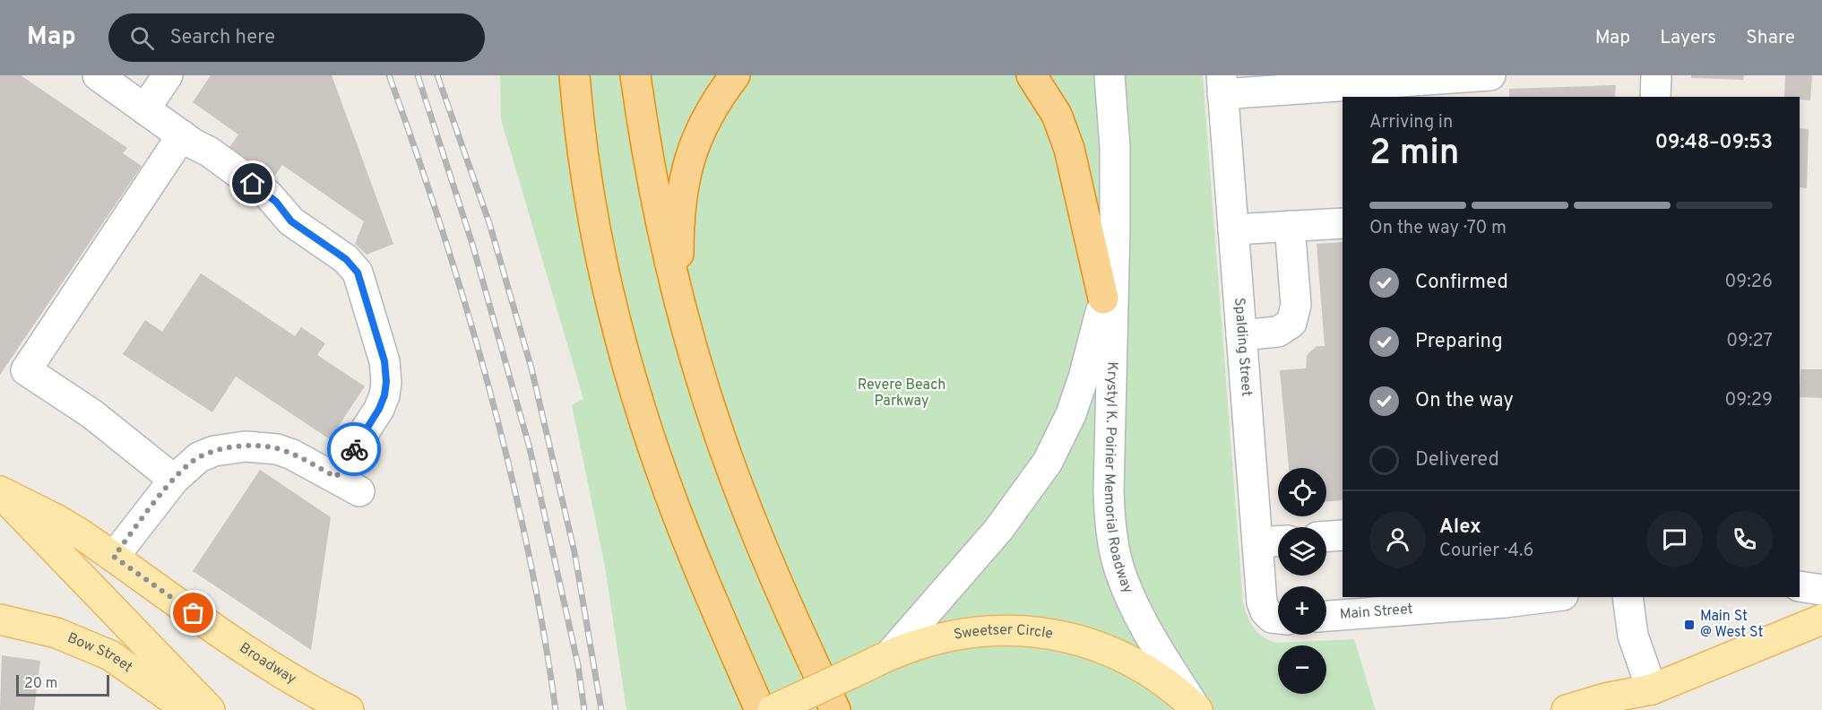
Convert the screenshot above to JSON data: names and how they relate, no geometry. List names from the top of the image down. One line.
{"streets":{"main road":["Sweetser Circle","Bow Street","Broadway"],"street":["Spalding Street","Krystyl K. Poirier Memorial Roadway","Main Street"]},"crossings":[["Krystyl K. Poirier Memorial Roadway","Sweetser Circle"]],"parks":["Revere Beach Parkway"],"places":{"transit":["Main St @ West St"]},"scale_bar":"20 m","page":{"header":"Map","search":"Search here","nav":["Map","Layers","Share"],"heading":["2 min","Arriving in","09:48–09:53"],"panel":["Alex","Courier · 4.6"],"bar":"On the way · 70 m","list":[["Confirmed","09:26"],["Preparing","09:27"],["On the way","09:29"],"Delivered"],"map_buttons":["+","−"],"scale":"20 m"}}
